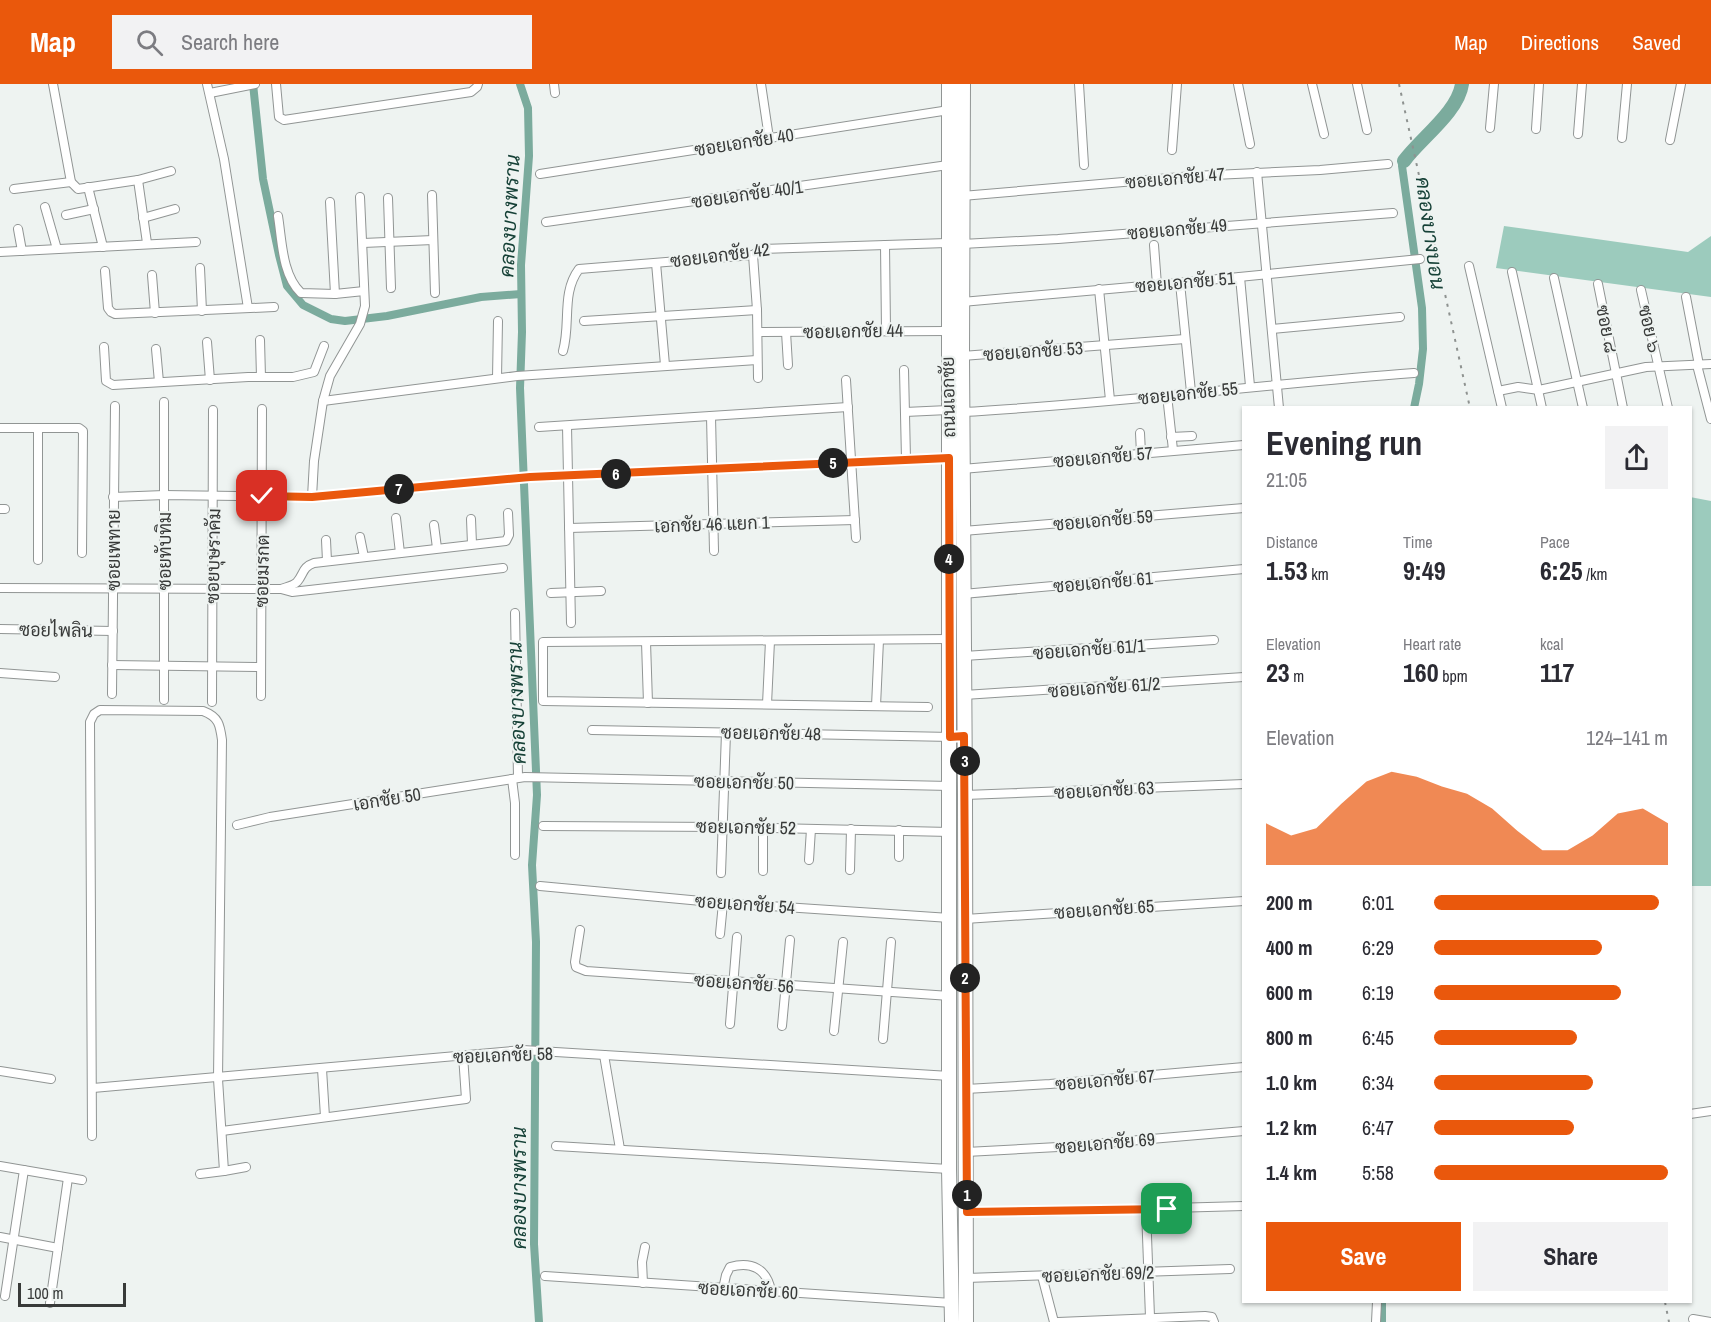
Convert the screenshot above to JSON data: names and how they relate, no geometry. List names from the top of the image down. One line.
{"streets":{"main road":["ถนนเอกชัย"],"street":["ซอยเอกชัย 40","ซอยเอกชัย 47","ซอยเอกชัย 40/1","ซอยเอกชัย 49","ซอยเอกชัย 42","ซอยเอกชัย 51","ซอย ๘","ซอย ๖","ซอยเอกชัย 44","ซอยเอกชัย 53","ซอยเอกชัย 55","ซอยเอกชัย 57","ซอยเอกชัย 59","เอกชัย 46 แยก 1","ซอยเพทาย","ซอยทับทิม","ซอยบุษราคัม","ซอยมรกต","ซอยเอกชัย 61","ซอยไพลิน","ซอยเอกชัย 61/1","ซอยเอกชัย 61/2","ซอยเอกชัย 48","ซอยเอกชัย 50","ซอยเอกชัย 63","เอกชัย 50","ซอยเอกชัย 52","ซอยเอกชัย 54","ซอยเอกชัย 65","ซอยเอกชัย 56","ซอยเอกชัย 58","ซอยเอกชัย 67","ซอยเอกชัย 69","ซอยเอกชัย 69/2","ซอยเอกชัย 60"]},"crossings":[["ซอยเอกชัย 40","ถนนเอกชัย"],["ซอยเอกชัย 47","ถนนเอกชัย"],["ซอยเอกชัย 40/1","ถนนเอกชัย"],["ซอยเอกชัย 49","ถนนเอกชัย"],["ซอยเอกชัย 42","ถนนเอกชัย"],["ซอยเอกชัย 51","ถนนเอกชัย"],["ซอยเอกชัย 44","ถนนเอกชัย"],["ซอยเอกชัย 53","ถนนเอกชัย"],["ซอยเอกชัย 55","ถนนเอกชัย"],["ถนนเอกชัย","ซอยเอกชัย 57"],["ถนนเอกชัย","ซอยเอกชัย 59"],["ถนนเอกชัย","ซอยเอกชัย 61"],["ถนนเอกชัย","ซอยเอกชัย 61/1"],["ถนนเอกชัย","ซอยเอกชัย 61/2"],["ถนนเอกชัย","ซอยเอกชัย 48"],["ถนนเอกชัย","ซอยเอกชัย 50"],["ถนนเอกชัย","ซอยเอกชัย 63"],["ถนนเอกชัย","ซอยเอกชัย 52"],["ถนนเอกชัย","ซอยเอกชัย 54"],["ถนนเอกชัย","ซอยเอกชัย 65"],["ถนนเอกชัย","ซอยเอกชัย 56"],["ถนนเอกชัย","ซอยเอกชัย 58"],["ถนนเอกชัย","ซอยเอกชัย 67"],["ถนนเอกชัย","ซอยเอกชัย 69"],["ถนนเอกชัย","ซอยเอกชัย 69/2"],["ถนนเอกชัย","ซอยเอกชัย 60"],["ซอยเพทาย","ซอยไพลิน"],["ซอยเอกชัย 50","เอกชัย 50"]],"water":["คลองบางพราน","คลองบางบอน"],"scale_bar":"100 m","page":{"header":"Map","search":"Search here","nav":["Map","Directions","Saved"],"heading":["Evening run","21:05"],"pins":["5","6","7","4","3","2","1"],"stats":[["Distance","1.53 km"],["Time","9:49"],["Pace","6:25 /km"],["Elevation","23 m"],["Heart rate","160 bpm"],["kcal","117"]],"chart":["Elevation","124–141 m"],"list":[{"name":"200 m","note":"6:01"},{"name":"400 m","note":"6:29"},{"name":"600 m","note":"6:19"},{"name":"800 m","note":"6:45"},{"name":"1.0 km","note":"6:34"},{"name":"1.2 km","note":"6:47"},{"name":"1.4 km","note":"5:58"}],"buttons":["Save","Share"],"scale":"100 m"}}
